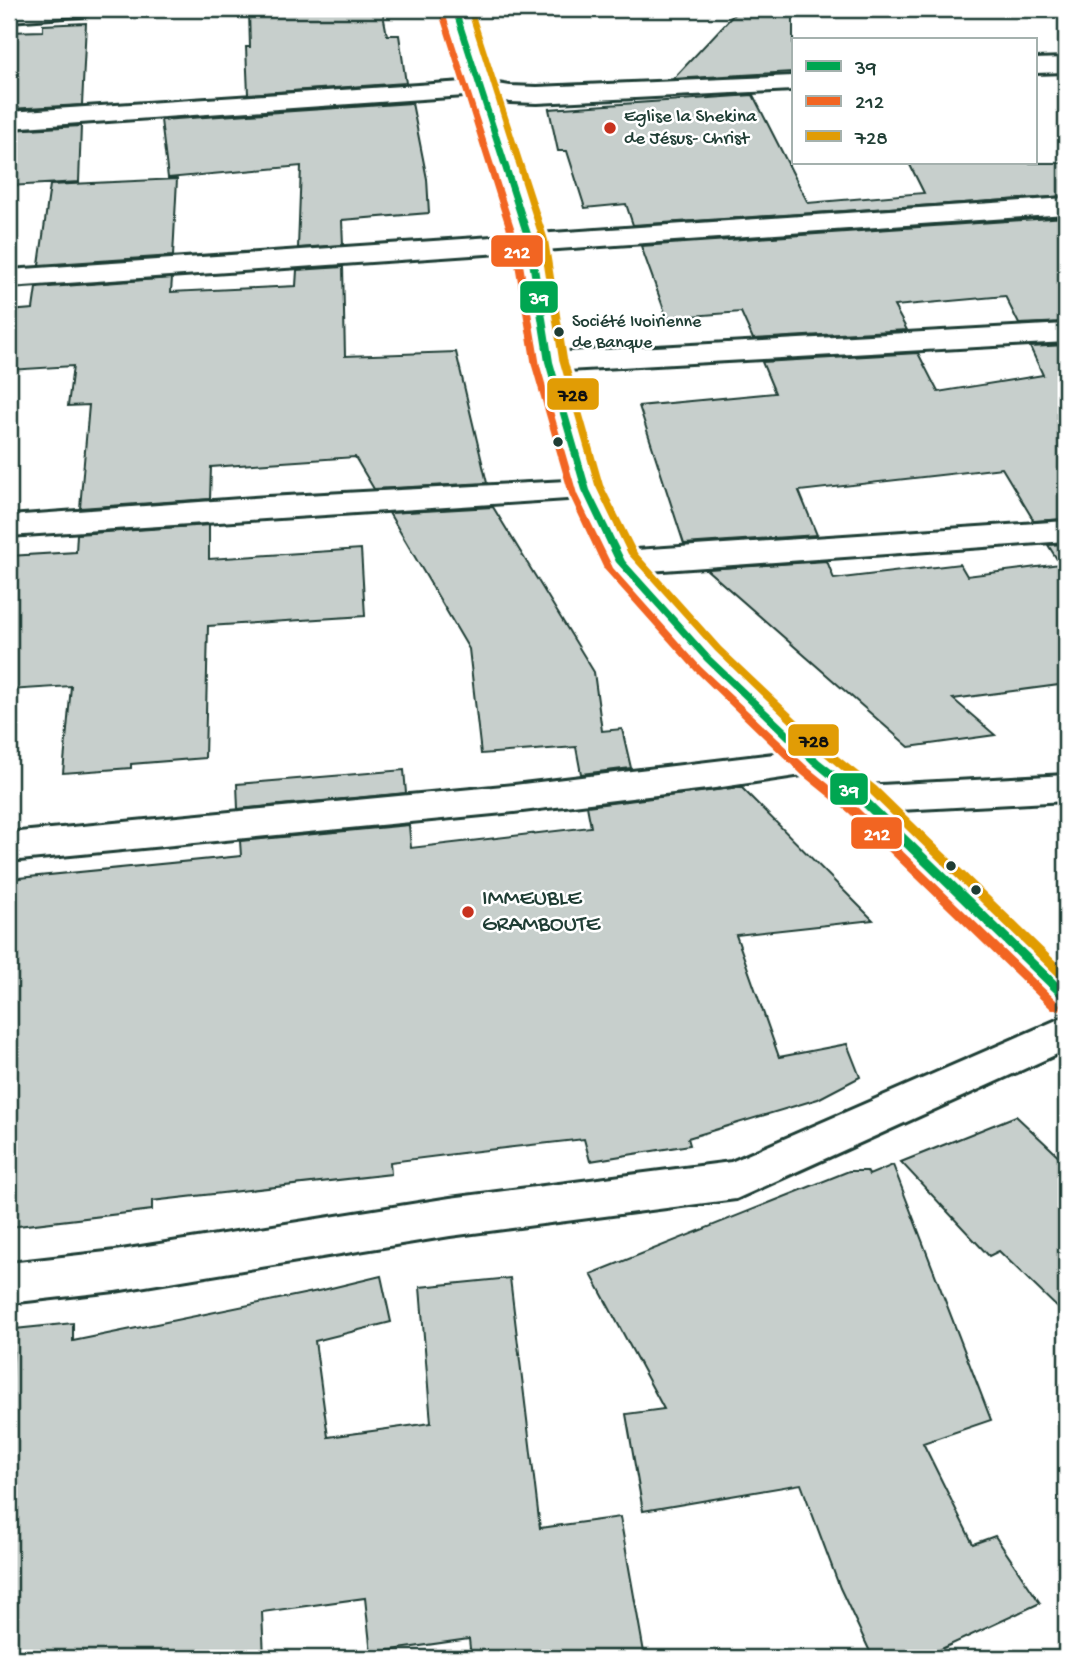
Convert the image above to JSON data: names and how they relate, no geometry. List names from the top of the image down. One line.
{"places":["Eglise la Shekina de Jésus- Christ","Société Ivoirienne de Banque","IMMEUBLE GRAMBOUTE"],"lines":["transit line 39","transit line 728","transit line 212"],"legend":["39","212","728"]}
